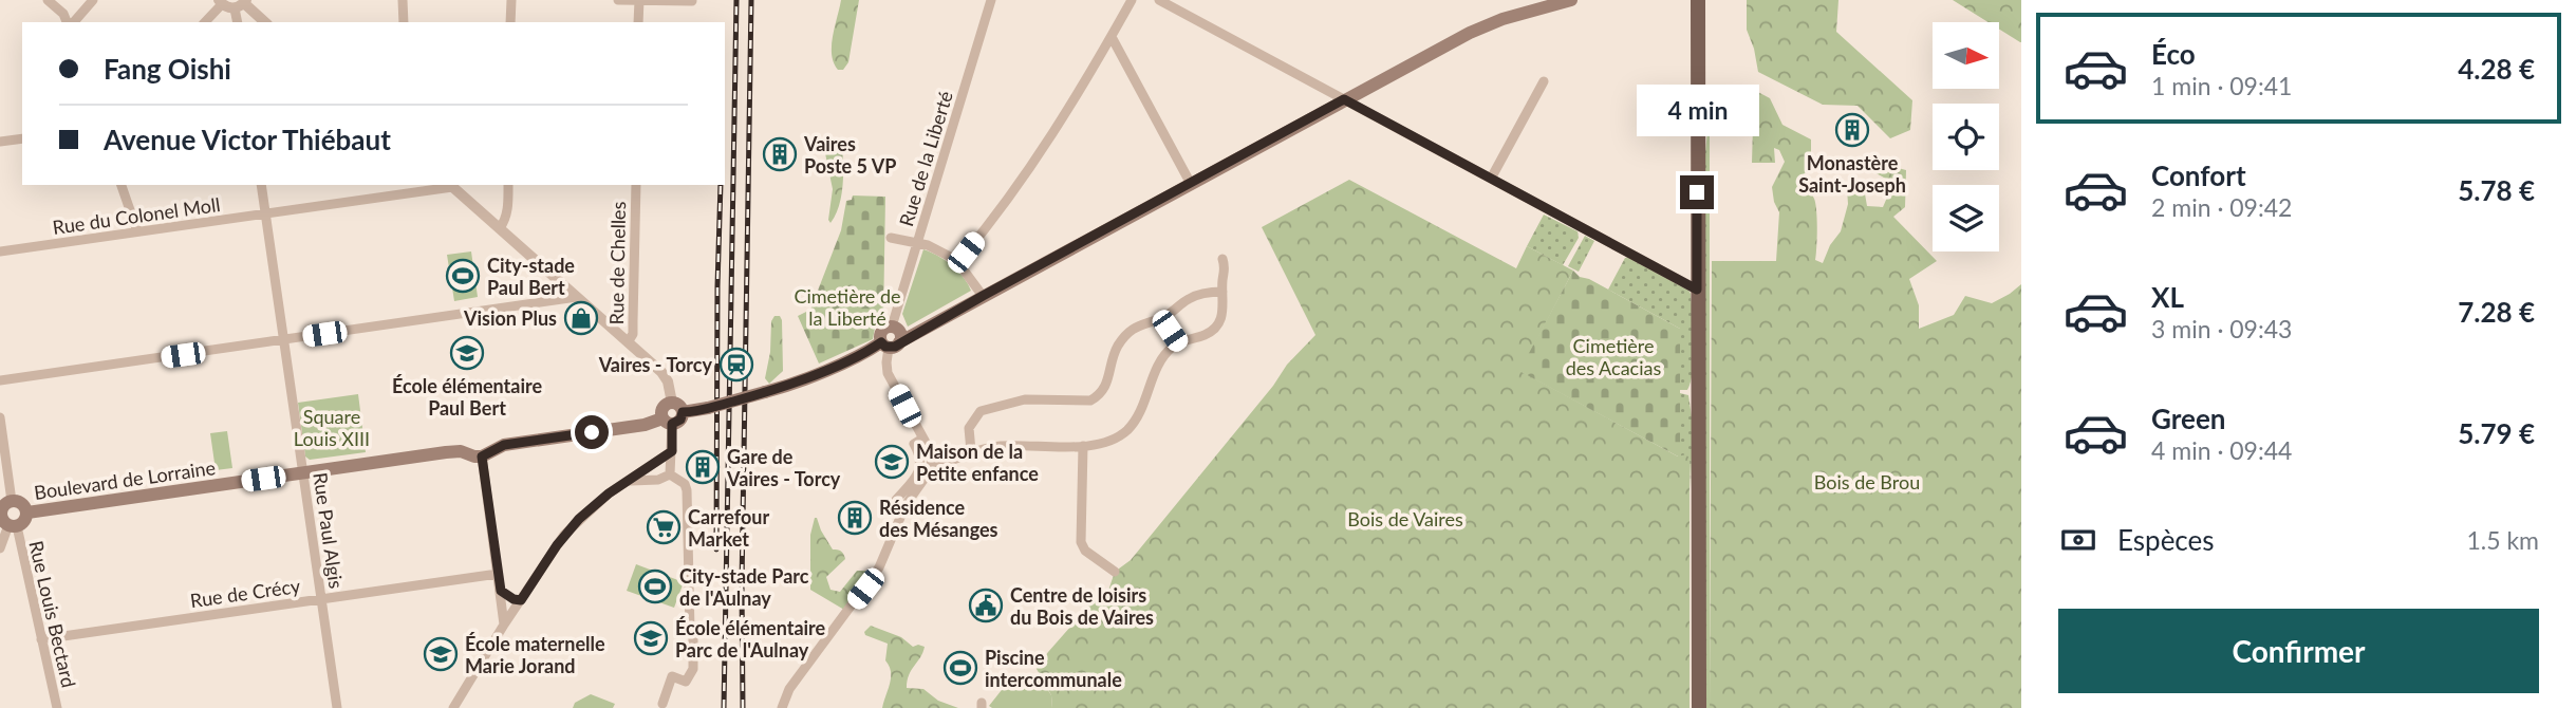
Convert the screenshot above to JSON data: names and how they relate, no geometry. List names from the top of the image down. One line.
{"streets":{"main road":["Boulevard de Lorraine"],"street":["Rue de la Liberté","Rue du Colonel Moll","Rue de Chelles","Rue Paul Algis","Rue de Crécy","Rue Louis Bectard"]},"crossings":[["Rue du Colonel Moll","Rue Paul Algis"],["Boulevard de Lorraine","Rue Paul Algis"],["Rue Paul Algis","Rue de Crécy"],["Rue de Crécy","Rue Louis Bectard"]],"parks":["Cimetière de la Liberté","Cimetière des Acacias","Square Louis XIII","Bois de Brou","Bois de Vaires"],"places":{"building":["Monastère Saint-Joseph","Vaires Poste 5 VP","Gare de Vaires - Torcy","Résidence des Mésanges"],"sports":["City-stade Paul Bert","City-stade Parc de l'Aulnay","Piscine intercommunale"],"shop":["Vision Plus"],"school or university":["École élémentaire Paul Bert","Maison de la Petite enfance","École élémentaire Parc de l'Aulnay","École maternelle Marie Jorand"],"station":["Vaires - Torcy"],"supermarket":["Carrefour Market"],"public building":["Centre de loisirs du Bois de Vaires"]},"north":"right","page":{"list":[{"name":"Éco","note":"1 min · 09:41","value":"4.28 €"},{"name":"Confort","note":"2 min · 09:42","value":"5.78 €"},{"name":"XL","note":"3 min · 09:43","value":"7.28 €"},{"name":"Green","note":"4 min · 09:44","value":"5.79 €"}],"banner":["Fang Oishi","Avenue Victor Thiébaut"],"bubble":"4 min","pay":["Espèces","1.5 km"],"buttons":"Confirmer"}}
